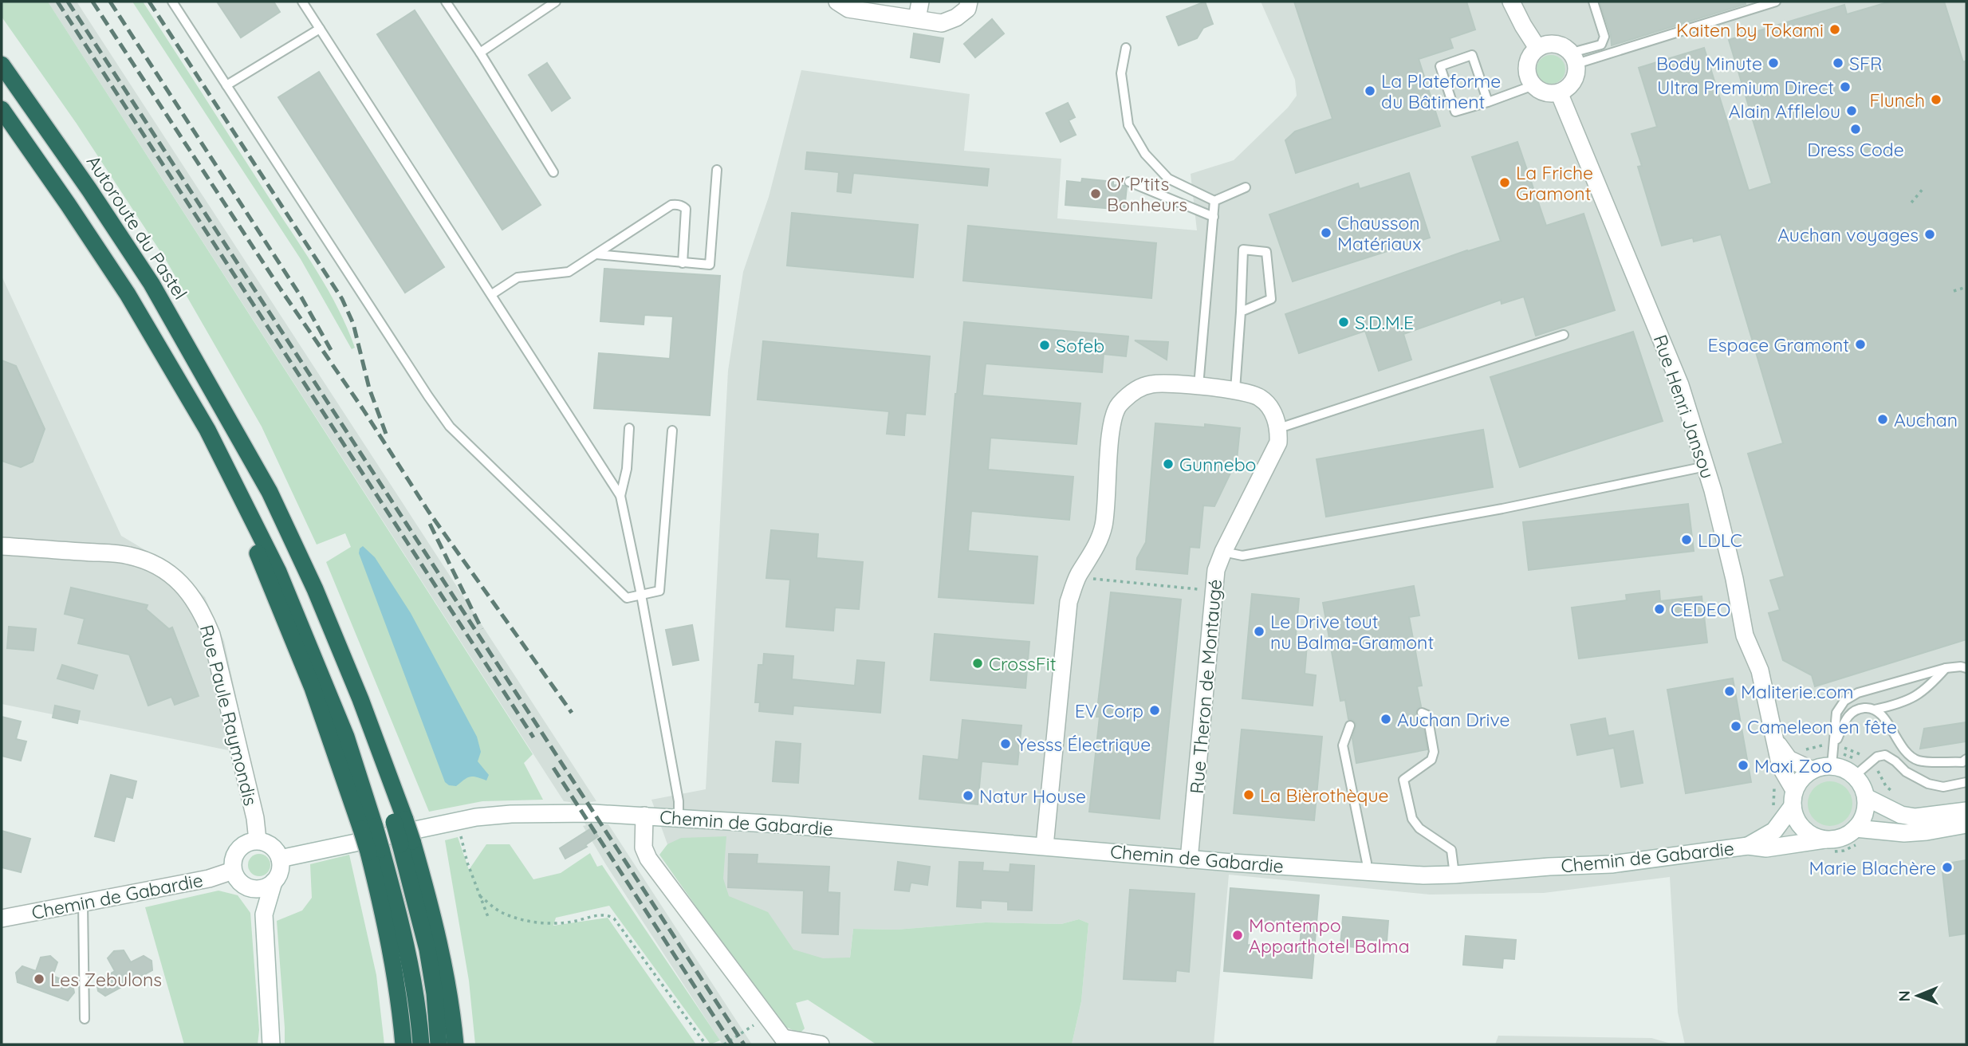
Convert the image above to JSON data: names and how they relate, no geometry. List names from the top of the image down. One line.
{"streets":{"highway":["Autoroute du Pastel"],"street":["Rue Henri Jansou","Rue Theron de Montaugé","Rue Paule Raymondis","Chemin de Gabardie"]},"crossings":[["Rue Henri Jansou","Chemin de Gabardie"],["Rue Theron de Montaugé","Chemin de Gabardie"],["Rue Paule Raymondis","Chemin de Gabardie"]],"places":["Kaiten by Tokami","Body Minute","SFR","Ultra Premium Direct","La Plateforme du Bâtiment","Flunch","Alain Afflelou","Dress Code","La Friche Gramont","O' P'tits Bonheurs","Chausson Matériaux","Auchan voyages","S.D.M.E","Espace Gramont","Sofeb","Auchan","Gunnebo","LDLC","CEDEO","Le Drive tout nu Balma-Gramont","CrossFit","Maliterie.com","EV Corp","Auchan Drive","Cameleon en fête","Yesss Électrique","Maxi Zoo","La Bièrothèque","Natur House","Marie Blachère","Montempo Apparthotel Balma","Les Zebulons"],"north":"left"}
